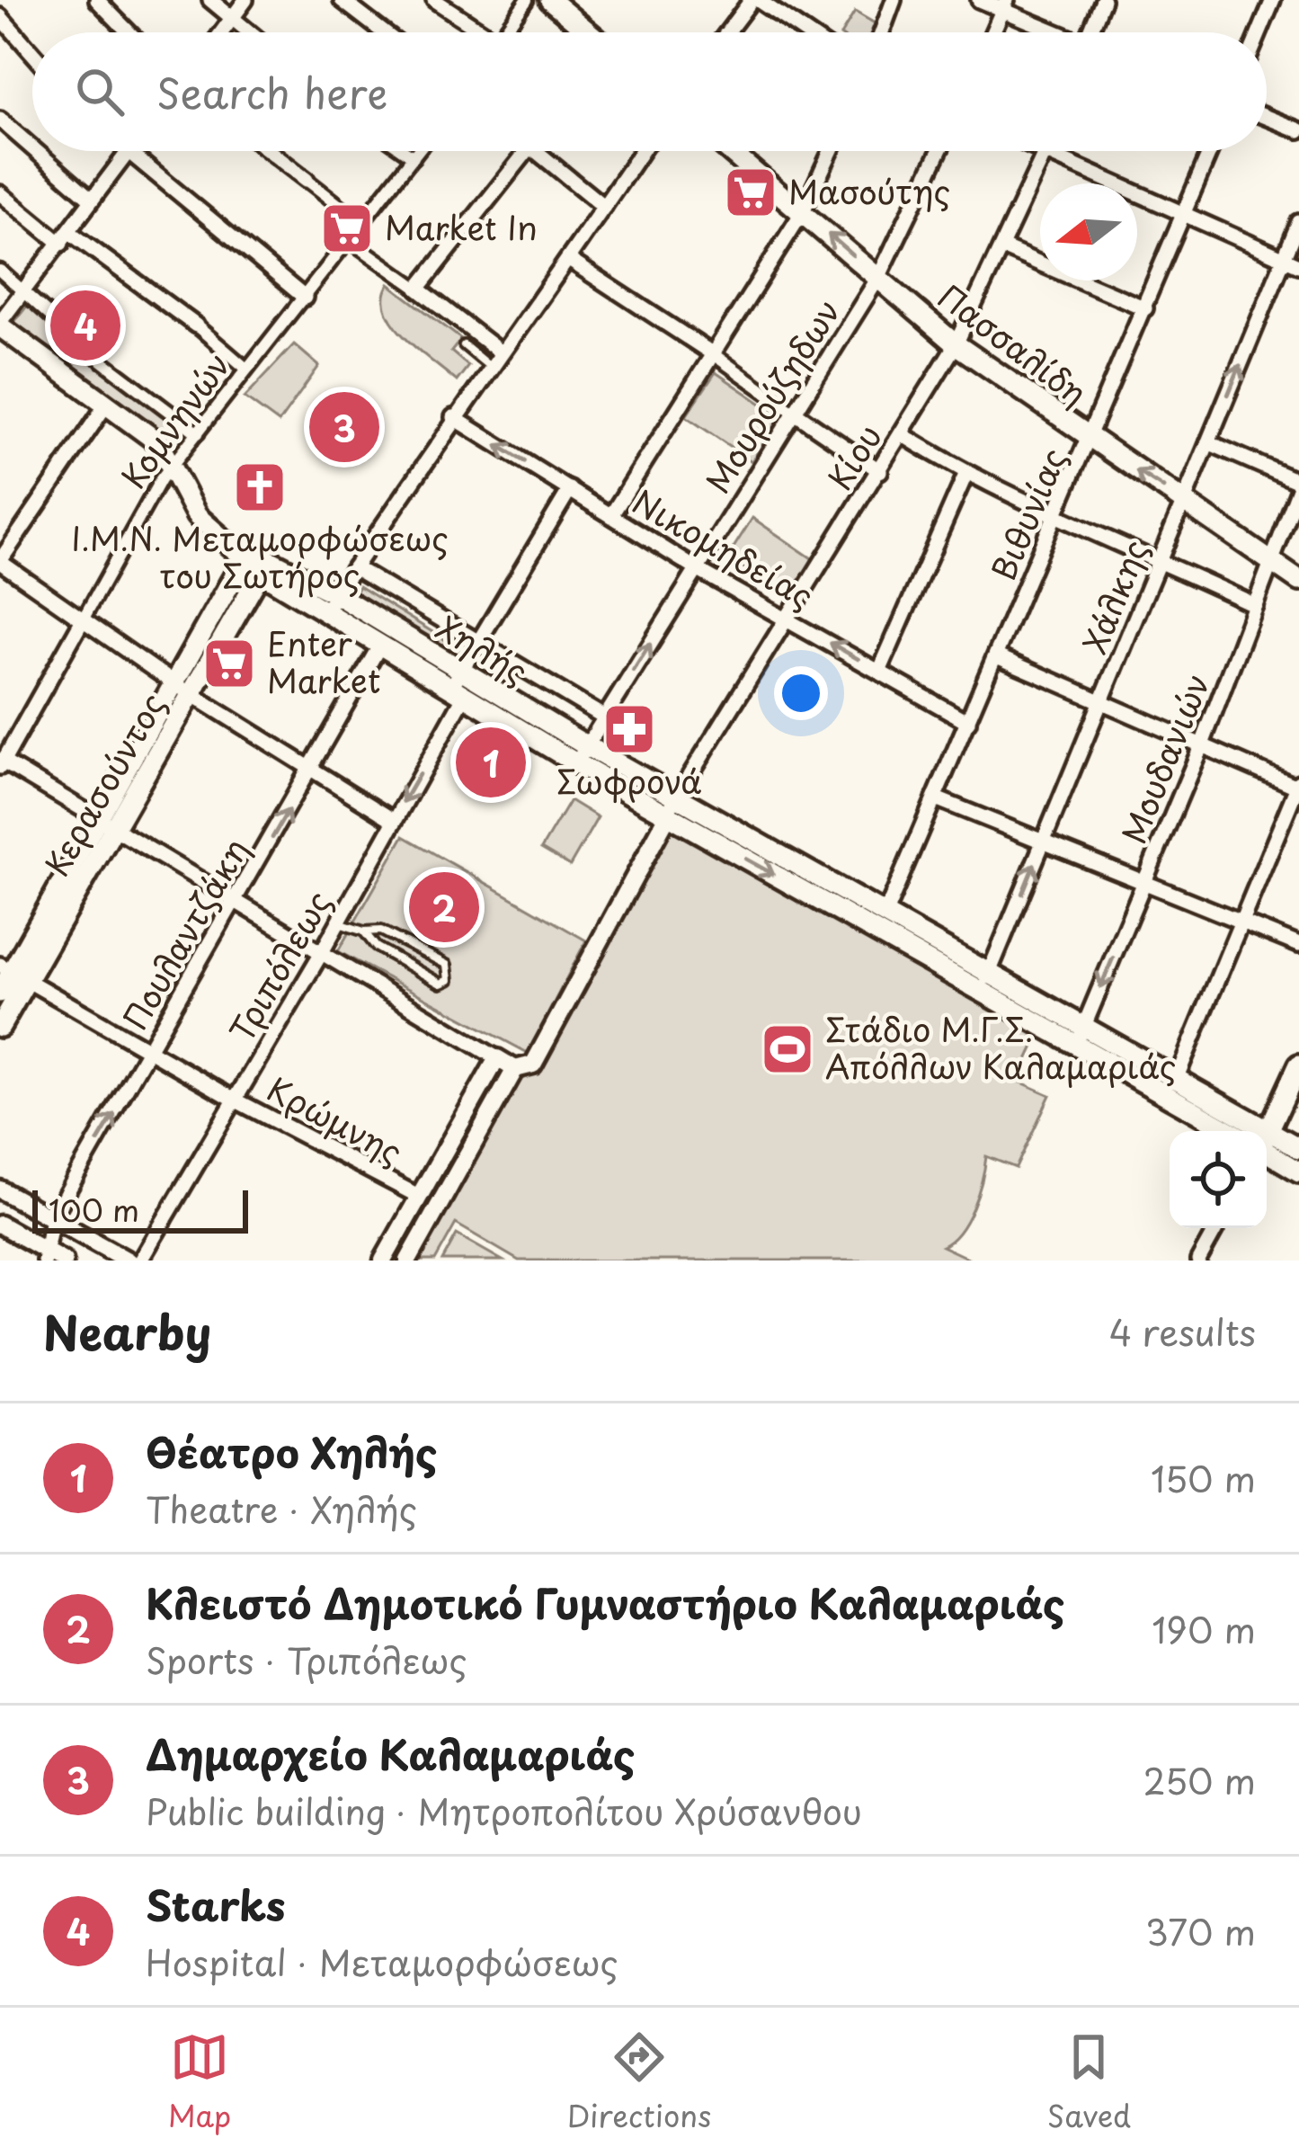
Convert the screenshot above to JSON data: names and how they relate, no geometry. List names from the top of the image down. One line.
{"streets":{"main road":["Πασσαλίδη","Χηλής","Κερασούντος"],"street":["Μουρούζηδων","Κομνηνών","Κίου","Βιθυνίας","Νικομηδείας","Χάλκης","Μουδανιών","Πουλαντζάκη","Τριπόλεως","Κρώμνης"]},"crossings":[["Πασσαλίδη","Μουρούζηδων"],["Πασσαλίδη","Κίου"],["Πασσαλίδη","Βιθυνίας"],["Πασσαλίδη","Χάλκης"],["Πασσαλίδη","Μουδανιών"],["Μουρούζηδων","Νικομηδείας"],["Μουρούζηδων","Χηλής"],["Κίου","Νικομηδείας"],["Κίου","Χηλής"],["Βιθυνίας","Νικομηδείας"],["Βιθυνίας","Χηλής"],["Νικομηδείας","Τριπόλεως"],["Χάλκης","Χηλής"],["Χηλής","Μουδανιών"],["Χηλής","Κερασούντος"],["Χηλής","Πουλαντζάκη"],["Χηλής","Τριπόλεως"],["Κερασούντος","Κρώμνης"],["Πουλαντζάκη","Κρώμνης"],["Τριπόλεως","Κρώμνης"]],"one_way":["Νικομηδείας","Χάλκης","Πουλαντζάκη"],"places":{"supermarket":["Μασούτης","Market In","Enter Market"],"church":["Ι.Μ.Ν. Μεταμορφώσεως του Σωτήρος"],"pharmacy":["Σωφρονά"],"sports":["Στάδιο Μ.Γ.Σ. Απόλλων Καλαμαριάς"]},"scale_bar":"100 m","north":"left","page":{"search":"Search here","pins":["4","3","1","2"],"scale":"100 m","heading":["Nearby","4 results"],"list":[{"mark":"1","name":"Θέατρο Χηλής","note":"Theatre · Χηλής","value":"150 m"},{"mark":"2","name":"Κλειστό Δημοτικό Γυμναστήριο Καλαμαριάς","note":"Sports · Τριπόλεως","value":"190 m"},{"mark":"3","name":"Δημαρχείο Καλαμαριάς","note":"Public building · Μητροπολίτου Χρύσανθου","value":"250 m"},{"mark":"4","name":"Starks","note":"Hospital · Μεταμορφώσεως","value":"370 m"}],"nav":["Map","Directions","Saved"]}}
